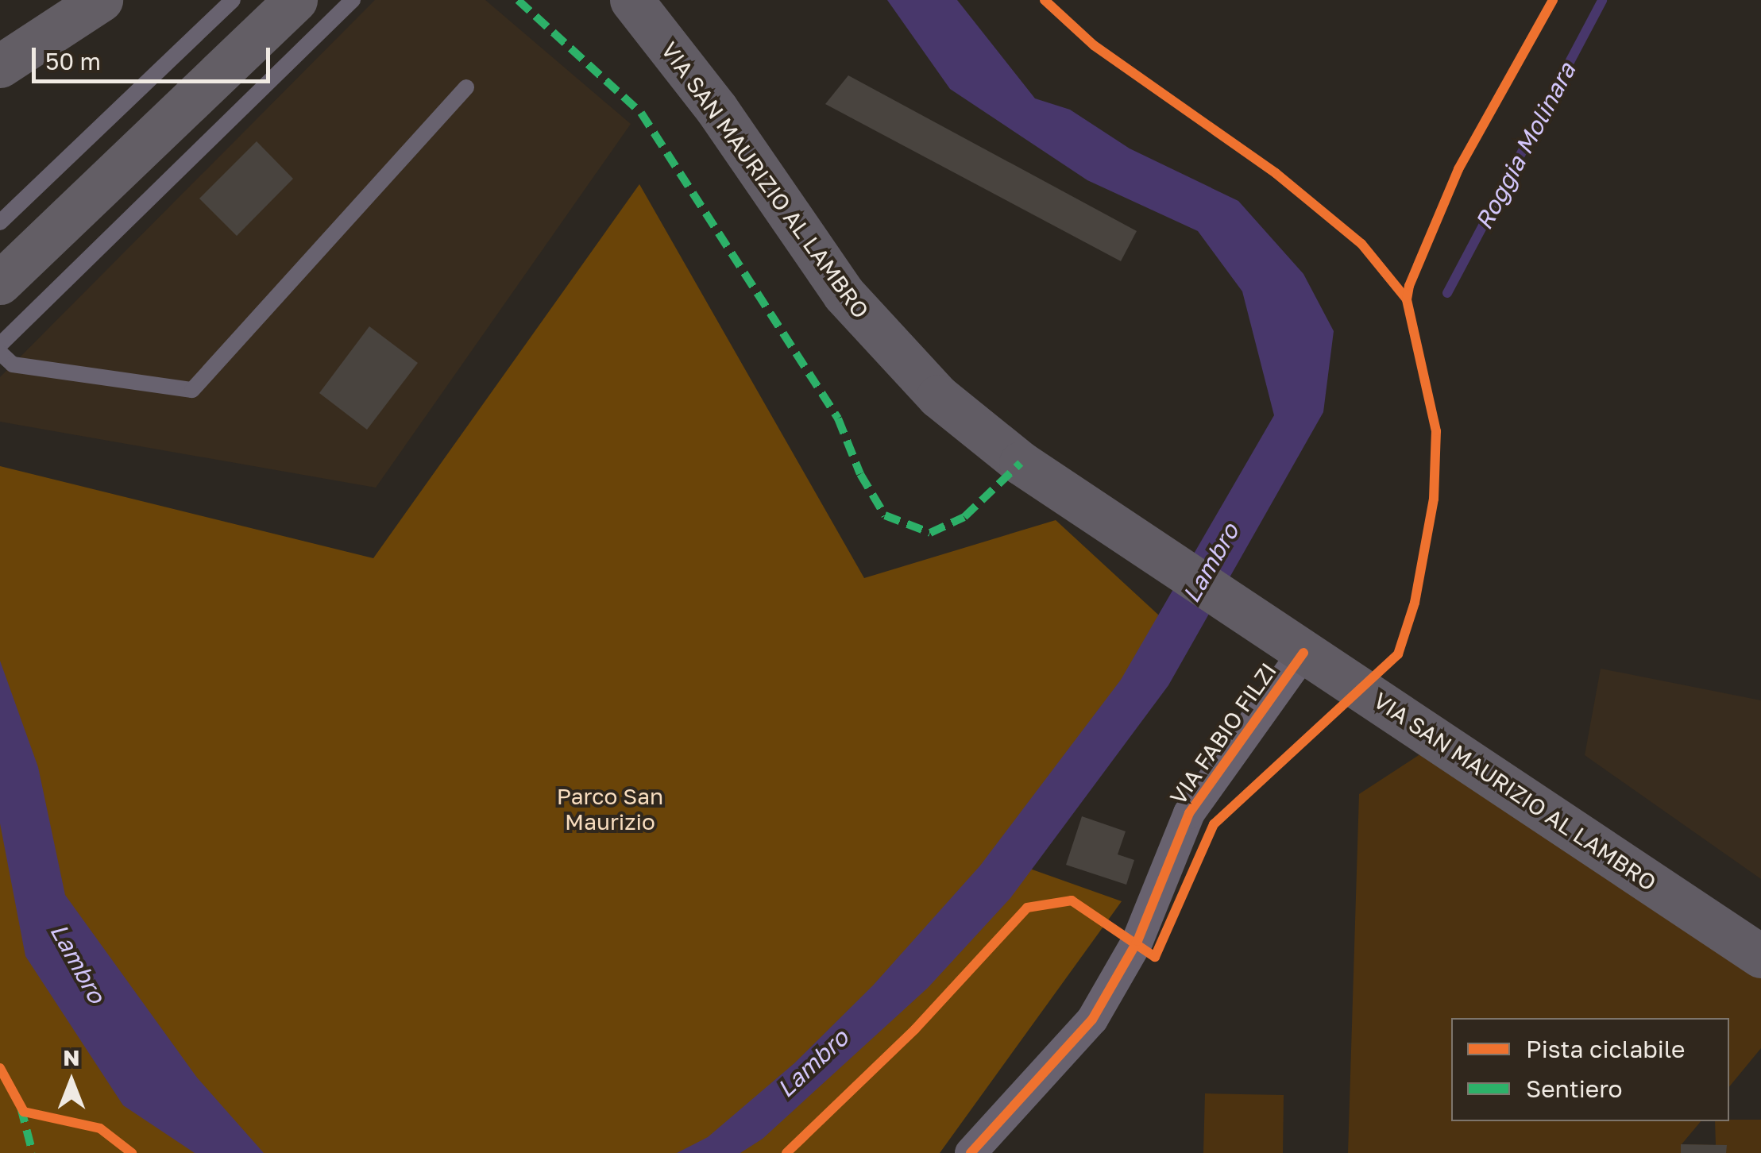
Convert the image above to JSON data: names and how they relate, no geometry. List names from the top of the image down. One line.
{"streets":{"main road":["VIA SAN MAURIZIO AL LAMBRO"],"street":["VIA FABIO FILZI"]},"crossings":[["VIA SAN MAURIZIO AL LAMBRO","VIA FABIO FILZI"]],"water":["Roggia Molinara","Lambro"],"parks":["Parco San Maurizio"],"legend":["Pista ciclabile","Sentiero"],"scale_bar":"50 m","north":"top"}
